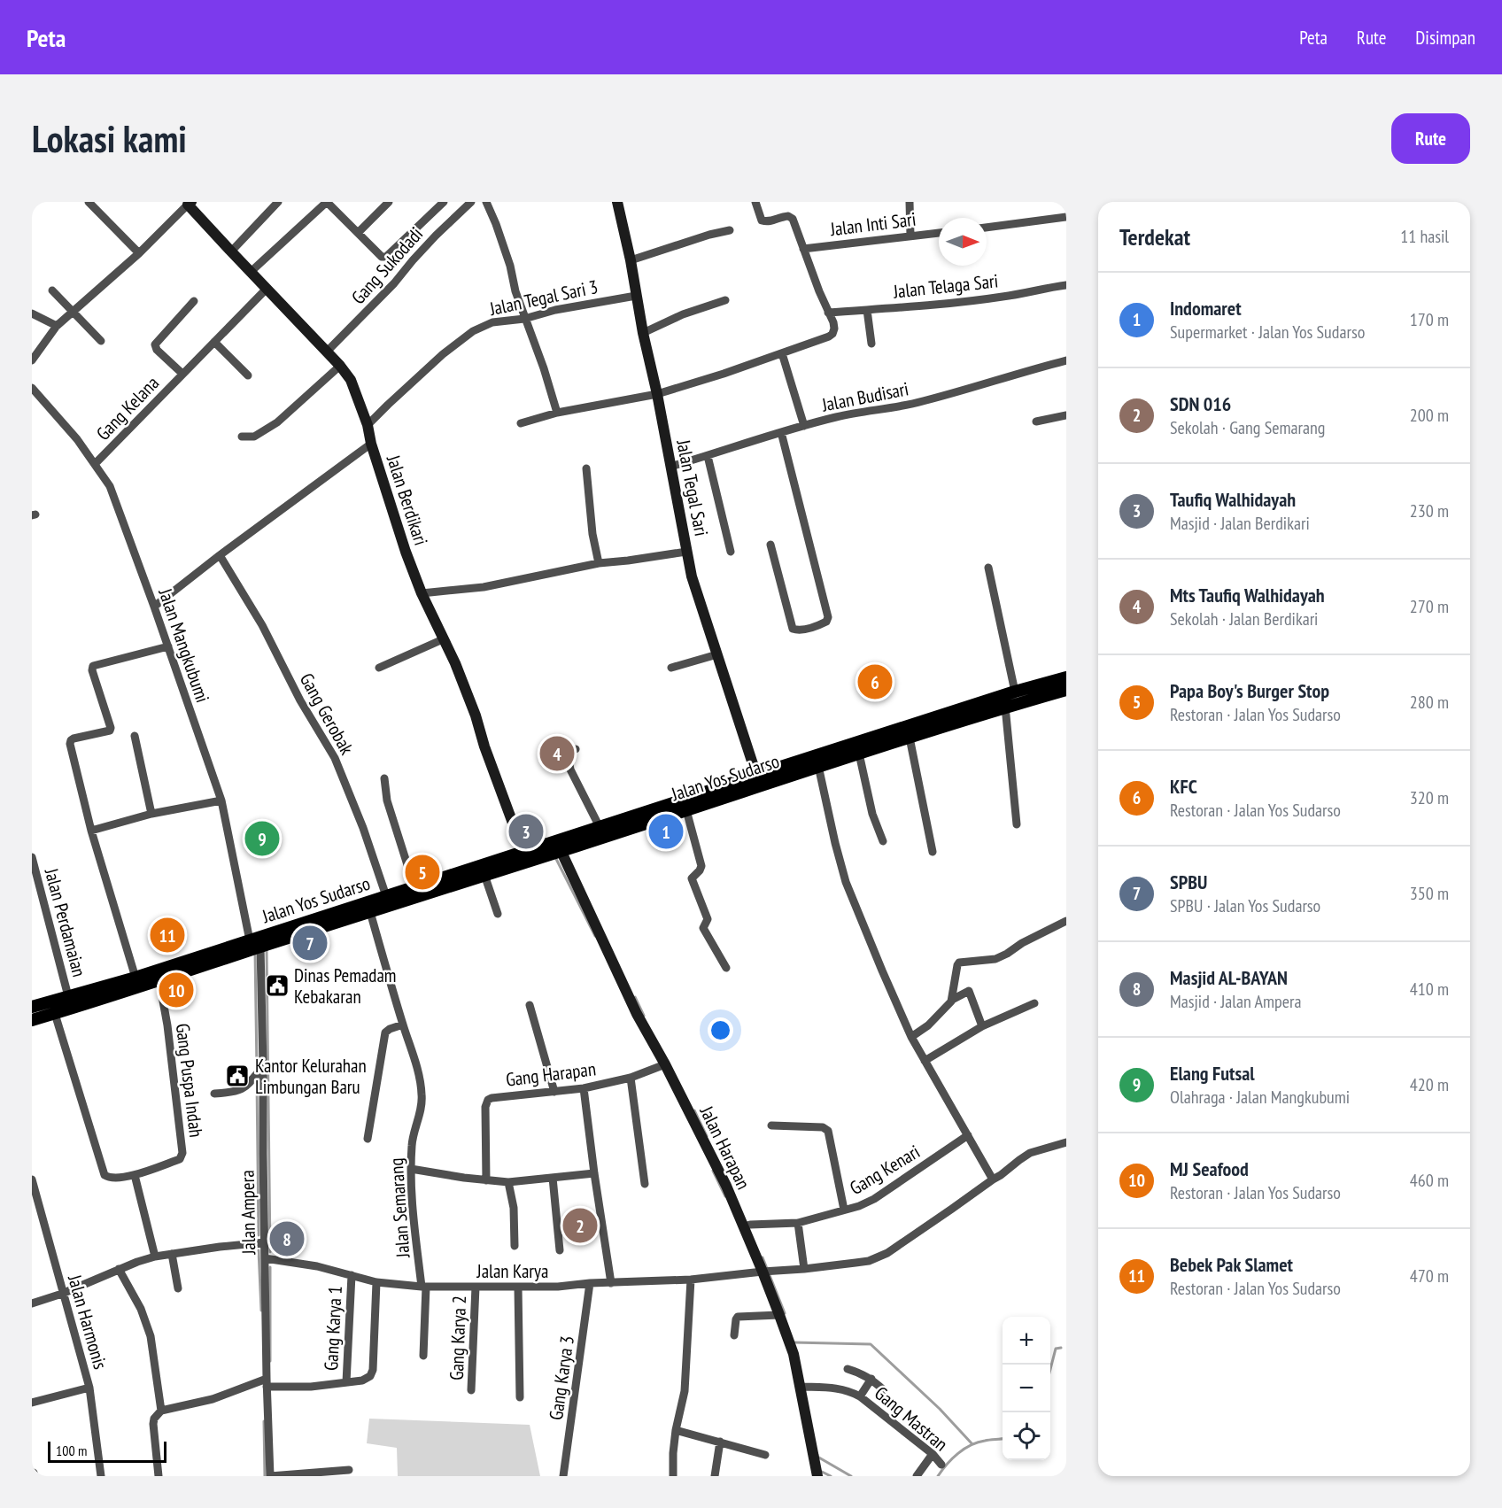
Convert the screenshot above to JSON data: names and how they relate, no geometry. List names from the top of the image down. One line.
{"streets":{"main road":["Jalan Yos Sudarso"],"street":["Jalan Inti Sari","Gang Sukodadi","Jalan Telaga Sari","Jalan Tegal Sari 3","Jalan Budisari","Gang Kelana","Jalan Tegal Sari","Jalan Berdikari","Jalan Mangkubumi","Gang Gerobak","Jalan Perdamaian","Gang Harapan","Gang Puspa Indah","Jalan Harapan","Gang Kenari","Jalan Semarang","Jalan Ampera","Jalan Karya","Jalan Harmonis","Gang Karya 1","Gang Karya 2","Gang Karya 3","Gang Mastran"]},"crossings":[["Gang Sukodadi","Jalan Berdikari"],["Jalan Tegal Sari 3","Jalan Tegal Sari"],["Jalan Tegal Sari 3","Jalan Berdikari"],["Jalan Budisari","Jalan Tegal Sari"],["Gang Kelana","Jalan Berdikari"],["Gang Kelana","Jalan Mangkubumi"],["Jalan Tegal Sari","Jalan Yos Sudarso"],["Jalan Berdikari","Jalan Yos Sudarso"],["Jalan Mangkubumi","Jalan Yos Sudarso"],["Jalan Mangkubumi","Jalan Ampera"],["Gang Gerobak","Jalan Yos Sudarso"],["Jalan Yos Sudarso","Jalan Perdamaian"],["Jalan Yos Sudarso","Gang Puspa Indah"],["Jalan Yos Sudarso","Jalan Harapan"],["Jalan Yos Sudarso","Jalan Semarang"],["Jalan Yos Sudarso","Jalan Ampera"],["Gang Harapan","Jalan Harapan"],["Jalan Harapan","Gang Kenari"],["Jalan Harapan","Jalan Karya"],["Jalan Harapan","Gang Mastran"],["Jalan Semarang","Jalan Karya"],["Jalan Ampera","Jalan Karya"],["Jalan Karya","Gang Karya 1"],["Jalan Karya","Gang Karya 2"],["Jalan Karya","Gang Karya 3"]],"places":{"public building":["Dinas Pemadam Kebakaran","Kantor Kelurahan Limbungan Baru"]},"scale_bar":"100 m","north":"right","page":{"header":"Peta","nav":["Peta","Rute","Disimpan"],"buttons":"Rute","title":"Lokasi kami","heading":["Terdekat","11 hasil"],"list":[{"mark":"1","name":"Indomaret","note":"Supermarket · Jalan Yos Sudarso","value":"170 m"},{"mark":"2","name":"SDN 016","note":"Sekolah · Gang Semarang","value":"200 m"},{"mark":"3","name":"Taufiq Walhidayah","note":"Masjid · Jalan Berdikari","value":"230 m"},{"mark":"4","name":"Mts Taufiq Walhidayah","note":"Sekolah · Jalan Berdikari","value":"270 m"},{"mark":"5","name":"Papa Boy's Burger Stop","note":"Restoran · Jalan Yos Sudarso","value":"280 m"},{"mark":"6","name":"KFC","note":"Restoran · Jalan Yos Sudarso","value":"320 m"},{"mark":"7","name":"SPBU","note":"SPBU · Jalan Yos Sudarso","value":"350 m"},{"mark":"8","name":"Masjid AL-BAYAN","note":"Masjid · Jalan Ampera","value":"410 m"},{"mark":"9","name":"Elang Futsal","note":"Olahraga · Jalan Mangkubumi","value":"420 m"},{"mark":"10","name":"MJ Seafood","note":"Restoran · Jalan Yos Sudarso","value":"460 m"},{"mark":"11","name":"Bebek Pak Slamet","note":"Restoran · Jalan Yos Sudarso","value":"470 m"}],"pins":["6","4","1","3","9","5","11","7","10","2","8"],"map_buttons":["+","−"],"scale":"100 m"}}
